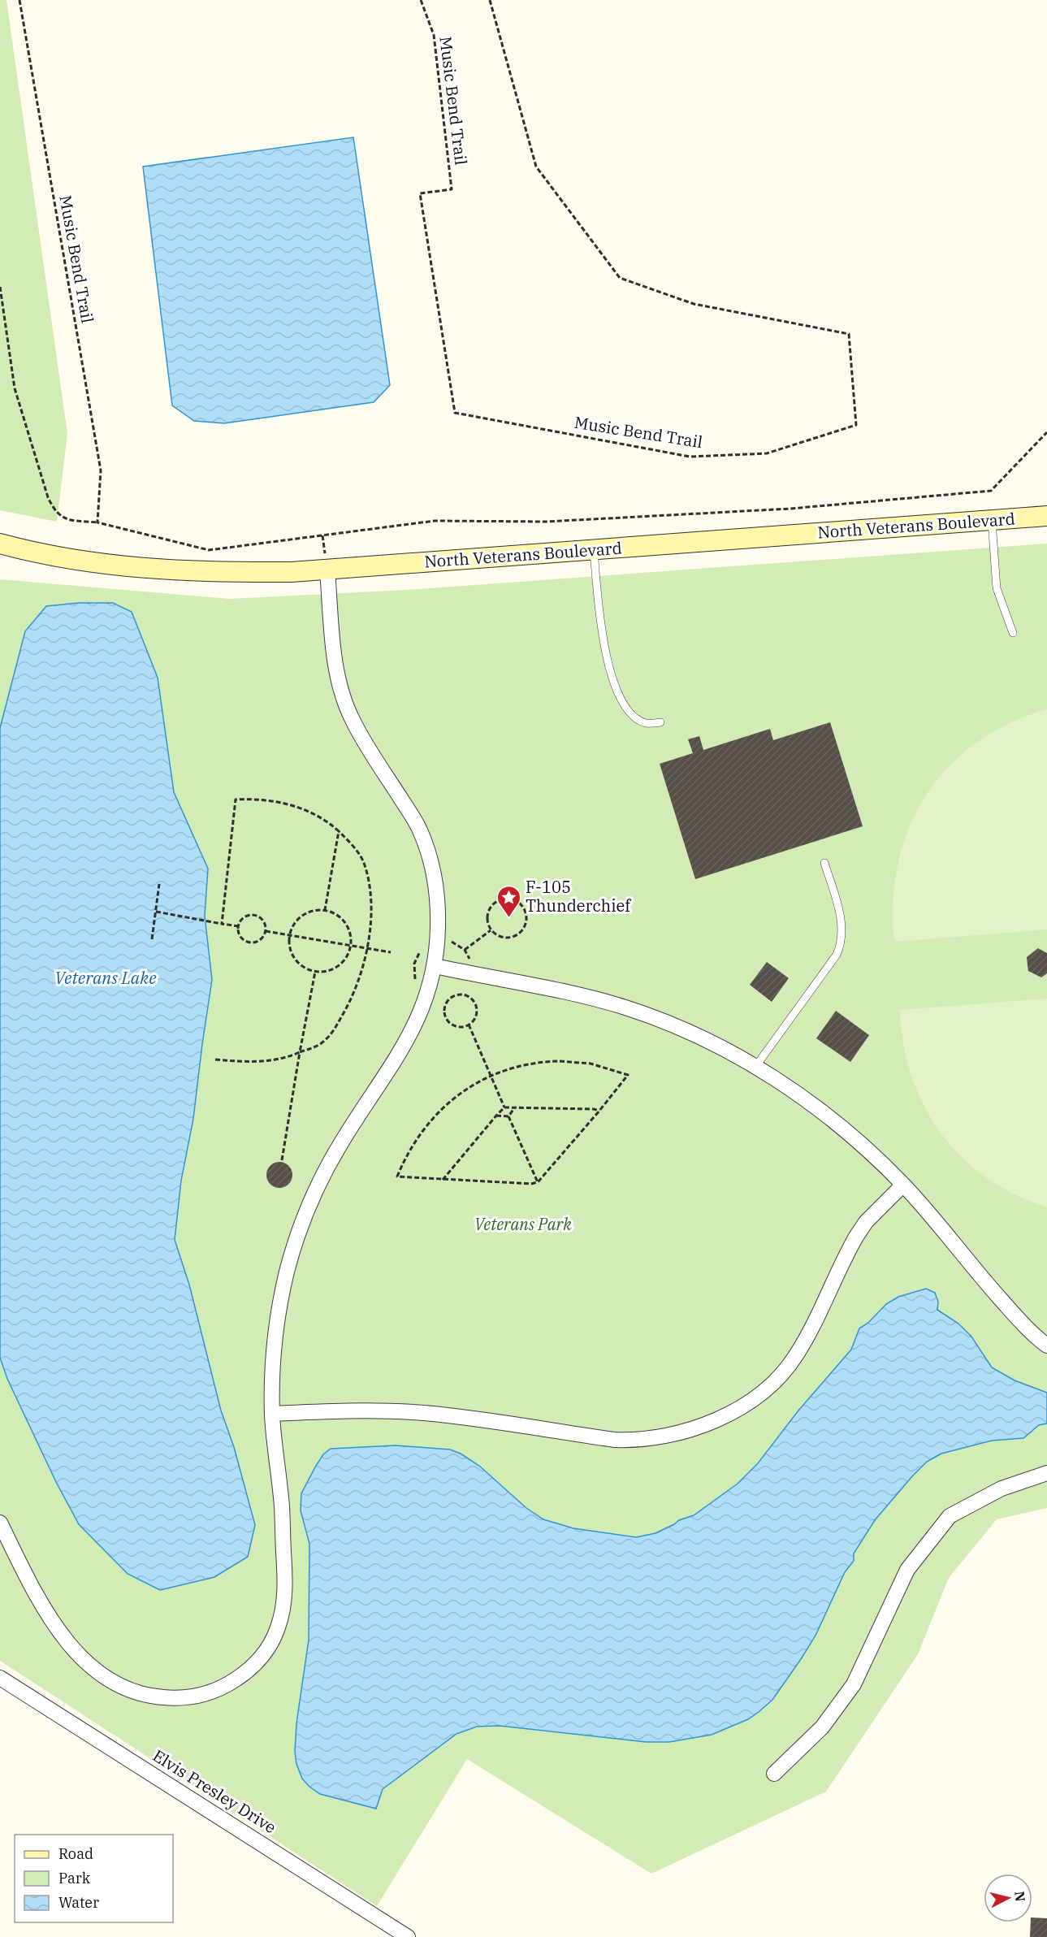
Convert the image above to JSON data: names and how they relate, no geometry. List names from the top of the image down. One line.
{"streets":{"street":["North Veterans Boulevard","Elvis Presley Drive"],"path":["Music Bend Trail"]},"water":["Veterans Lake"],"parks":["Veterans Park"],"places":{"place":["F-105 Thunderchief"]},"legend":["Road","Park","Water"],"north":"right"}
